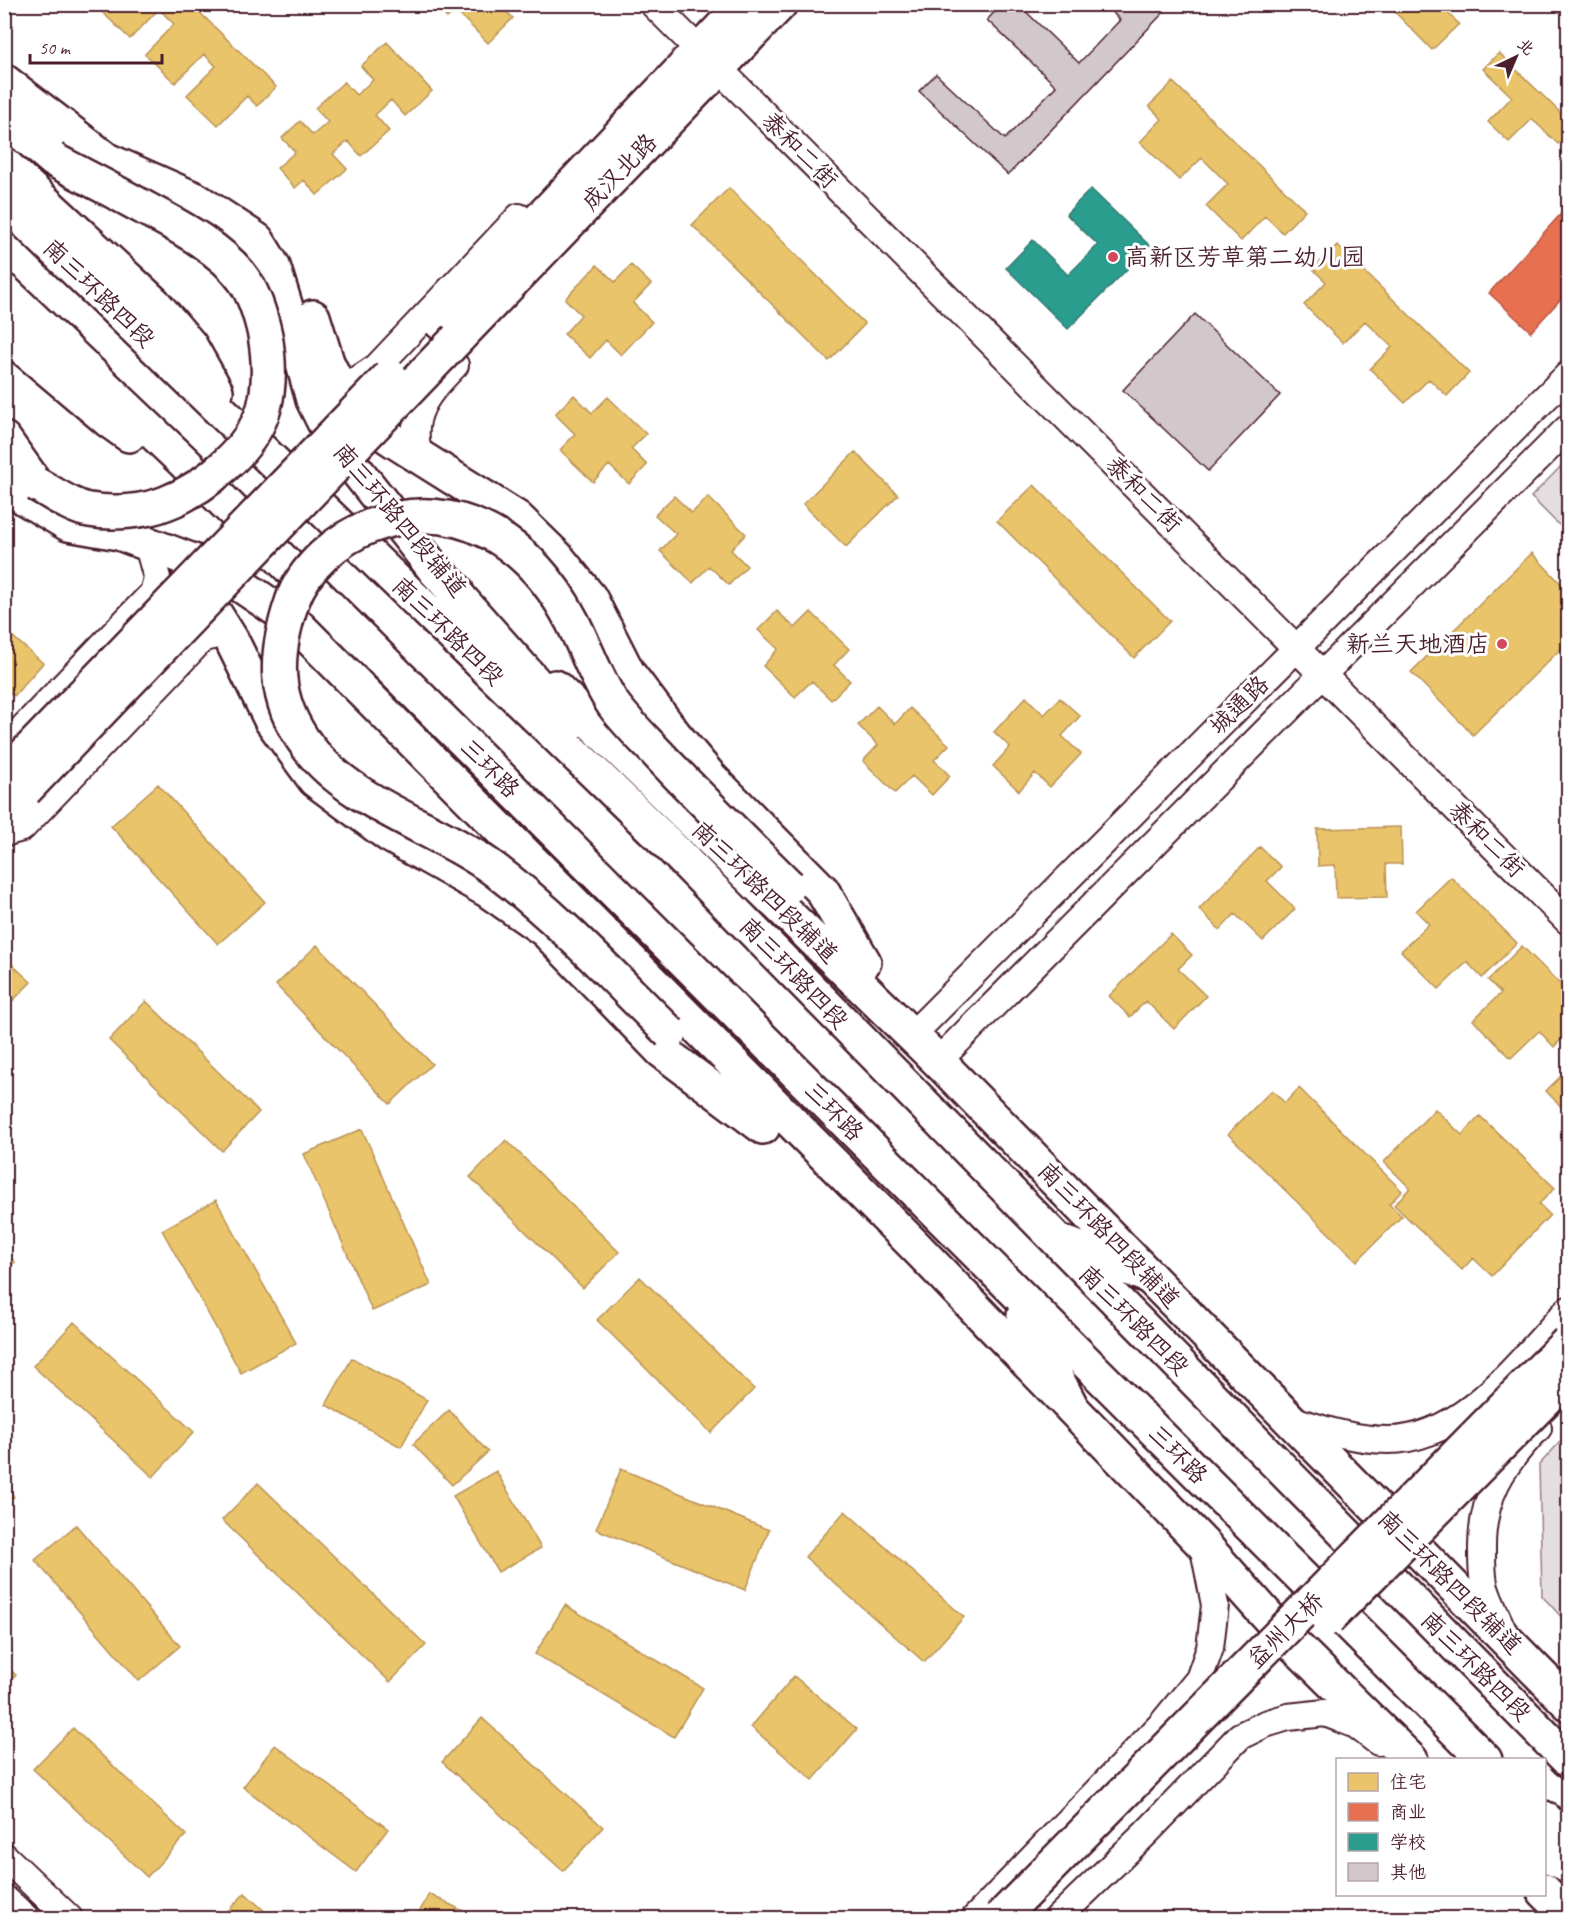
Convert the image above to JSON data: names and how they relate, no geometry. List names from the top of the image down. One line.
{"streets":{"main road":["成汉北路","南三环路四段","南三环路四段辅道","三环路","益州大桥"],"street":["泰和二街","城通路"]},"crossings":[["泰和二街","成汉北路"],["泰和二街","城通路"],["南三环路四段辅道","城通路"]],"places":["高新区芳草第二幼儿园","新兰天地酒店"],"legend":["住宅","商业","学校","其他"],"scale_bar":"50 m","north":"top right"}
